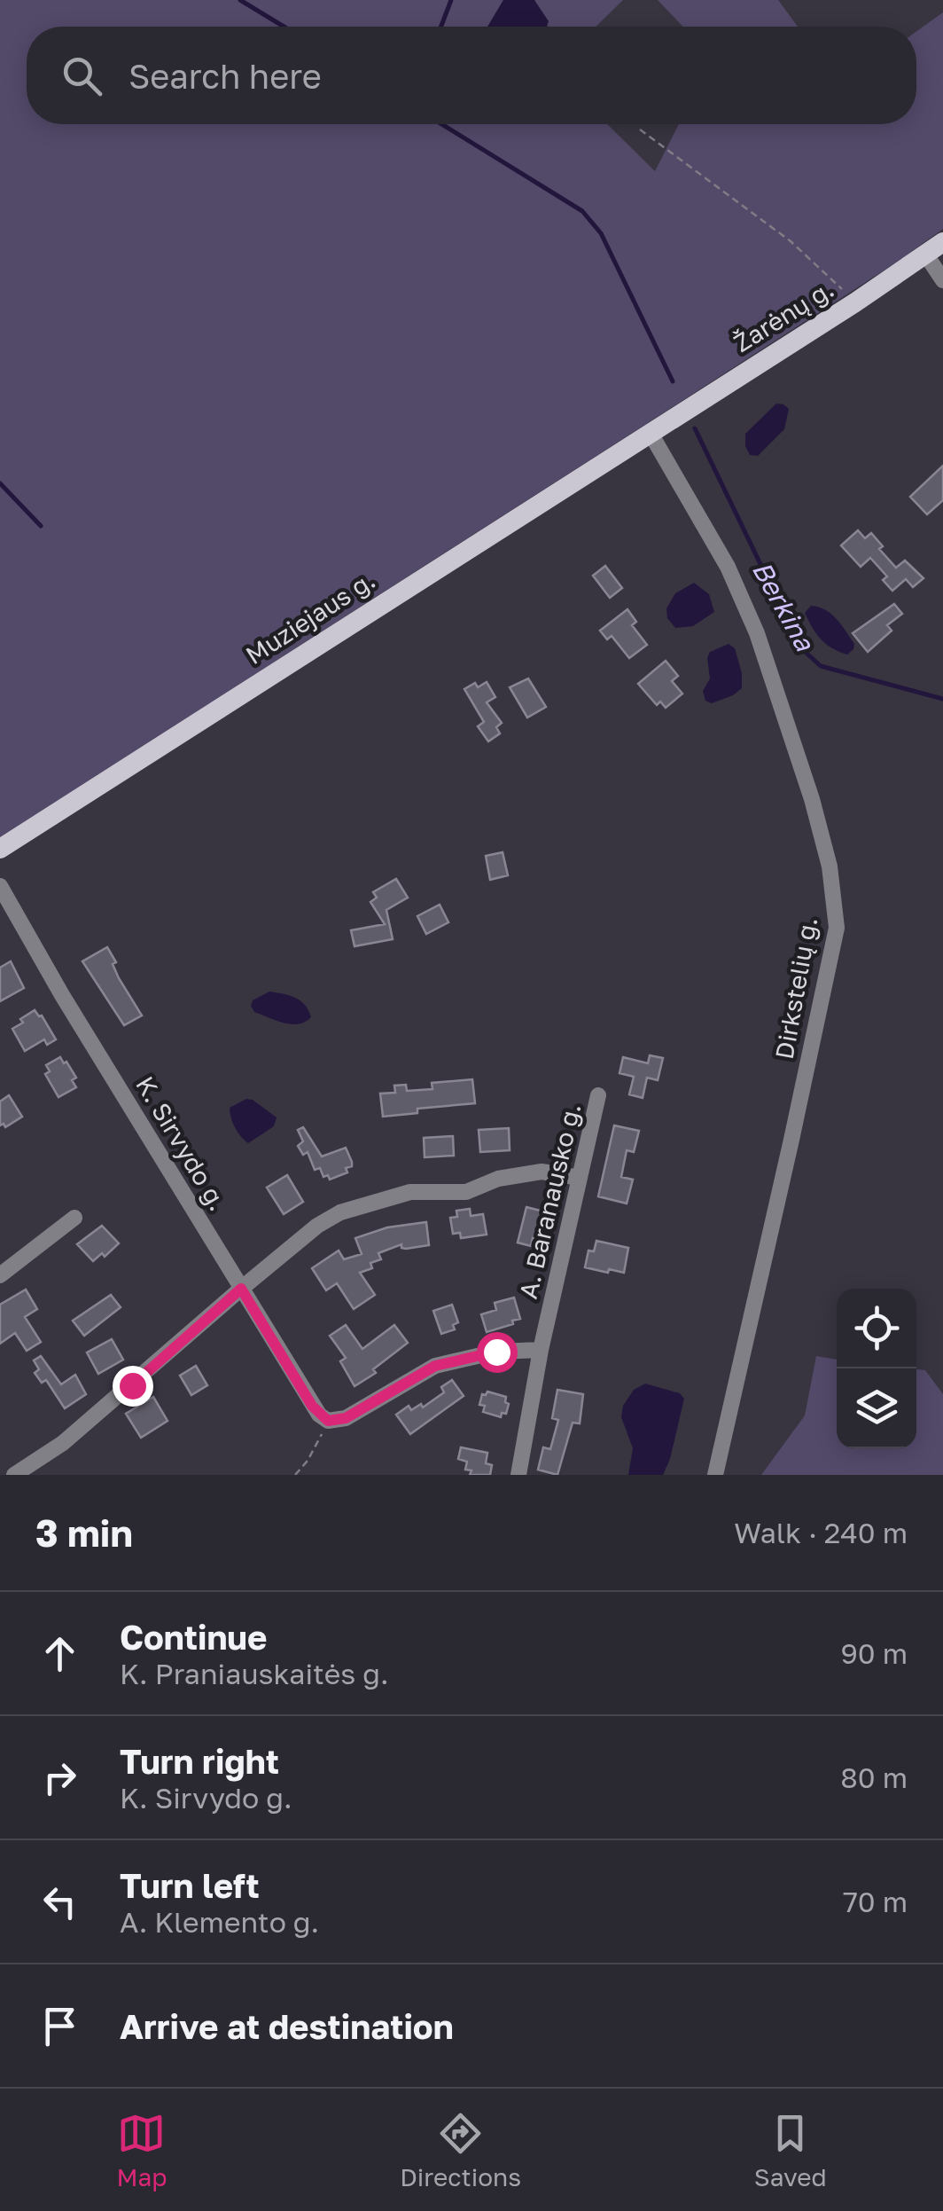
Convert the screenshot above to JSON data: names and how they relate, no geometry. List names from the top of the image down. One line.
{"streets":{"main road":["Žarėnų g.","Muziejaus g."],"street":["Dirkstelių g.","K. Sirvydo g.","A. Baranausko g."]},"crossings":[["Žarėnų g.","Muziejaus g."],["Žarėnų g.","Dirkstelių g."],["Muziejaus g.","Dirkstelių g."]],"water":["Berkina"],"page":{"search":"Search here","heading":["3 min","Walk · 240 m"],"list":[["Continue","K. Praniauskaitės g.","90 m"],["Turn right","K. Sirvydo g.","80 m"],["Turn left","A. Klemento g.","70 m"],"Arrive at destination"],"nav":["Map","Directions","Saved"]}}
